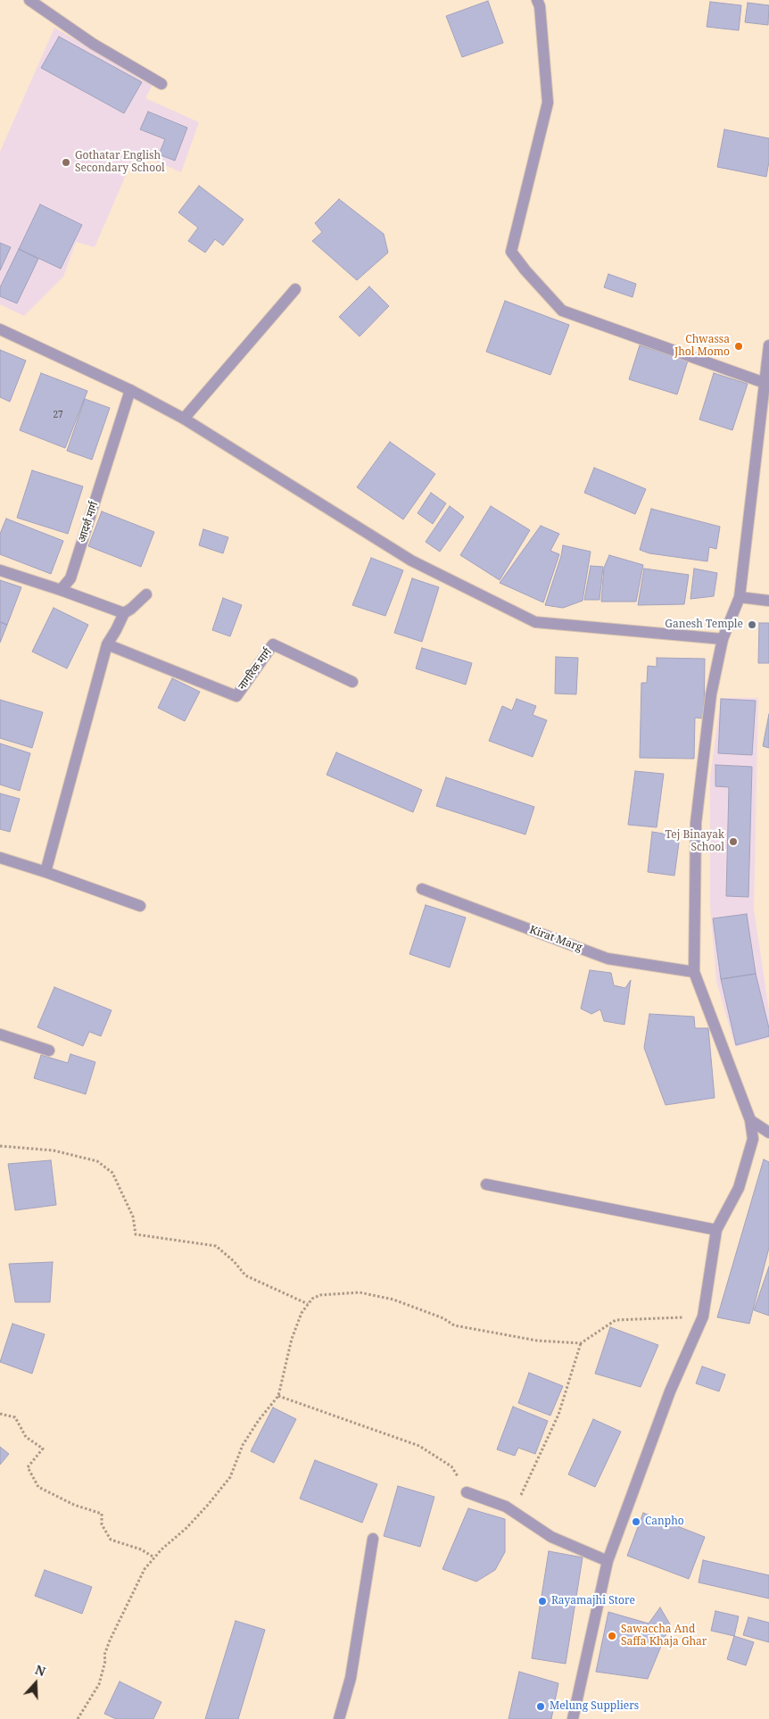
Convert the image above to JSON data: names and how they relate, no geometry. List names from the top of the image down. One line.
{"streets":{"street":["आदर्श मार्ग","नागरिक मार्ग","Kirat Marg"]},"places":["Gothatar English Secondary School","Chwassa Jhol Momo","Ganesh Temple","Tej Binayak School","Canpho","Rayamajhi Store","Sawaccha And Saffa Khaja Ghar","Melung Suppliers"],"house_numbers":["27"],"north":"top"}
